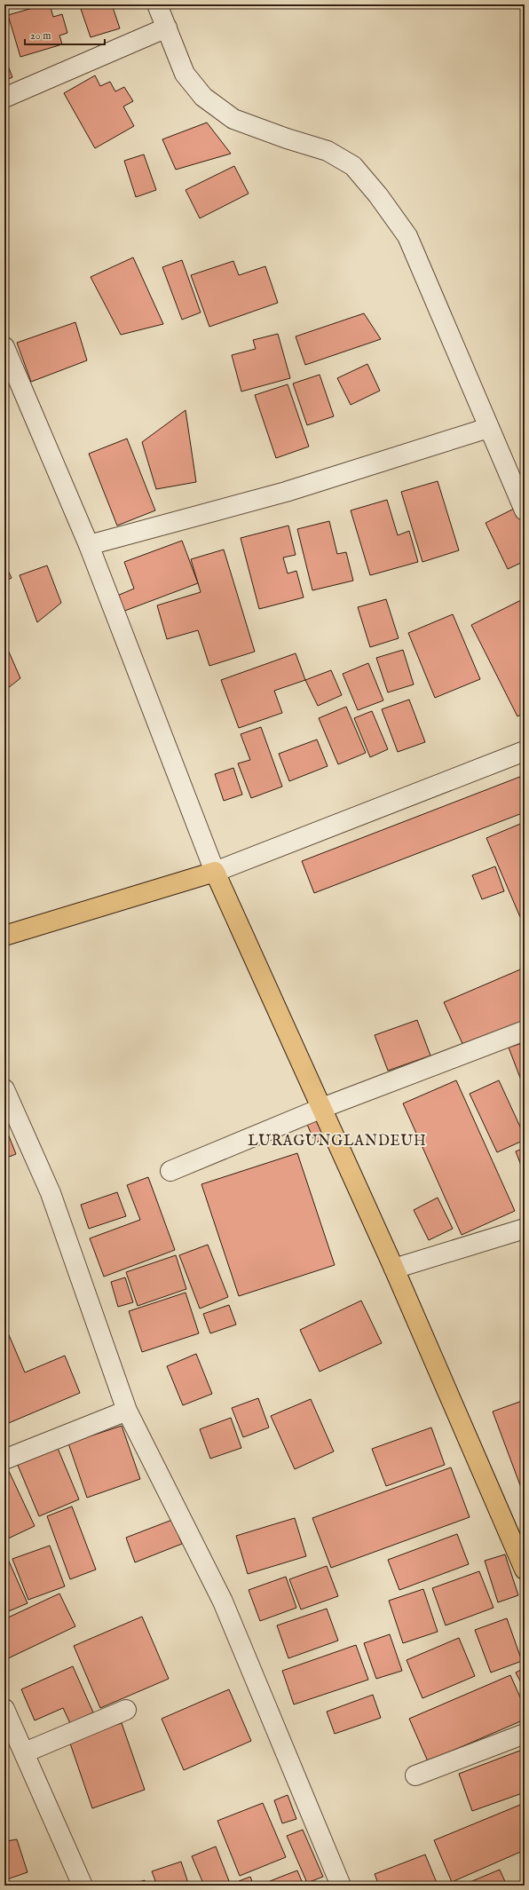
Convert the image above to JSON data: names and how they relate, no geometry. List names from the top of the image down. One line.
{"districts":["LURAGUNGLANDEUH"],"scale_bar":"20 m"}
